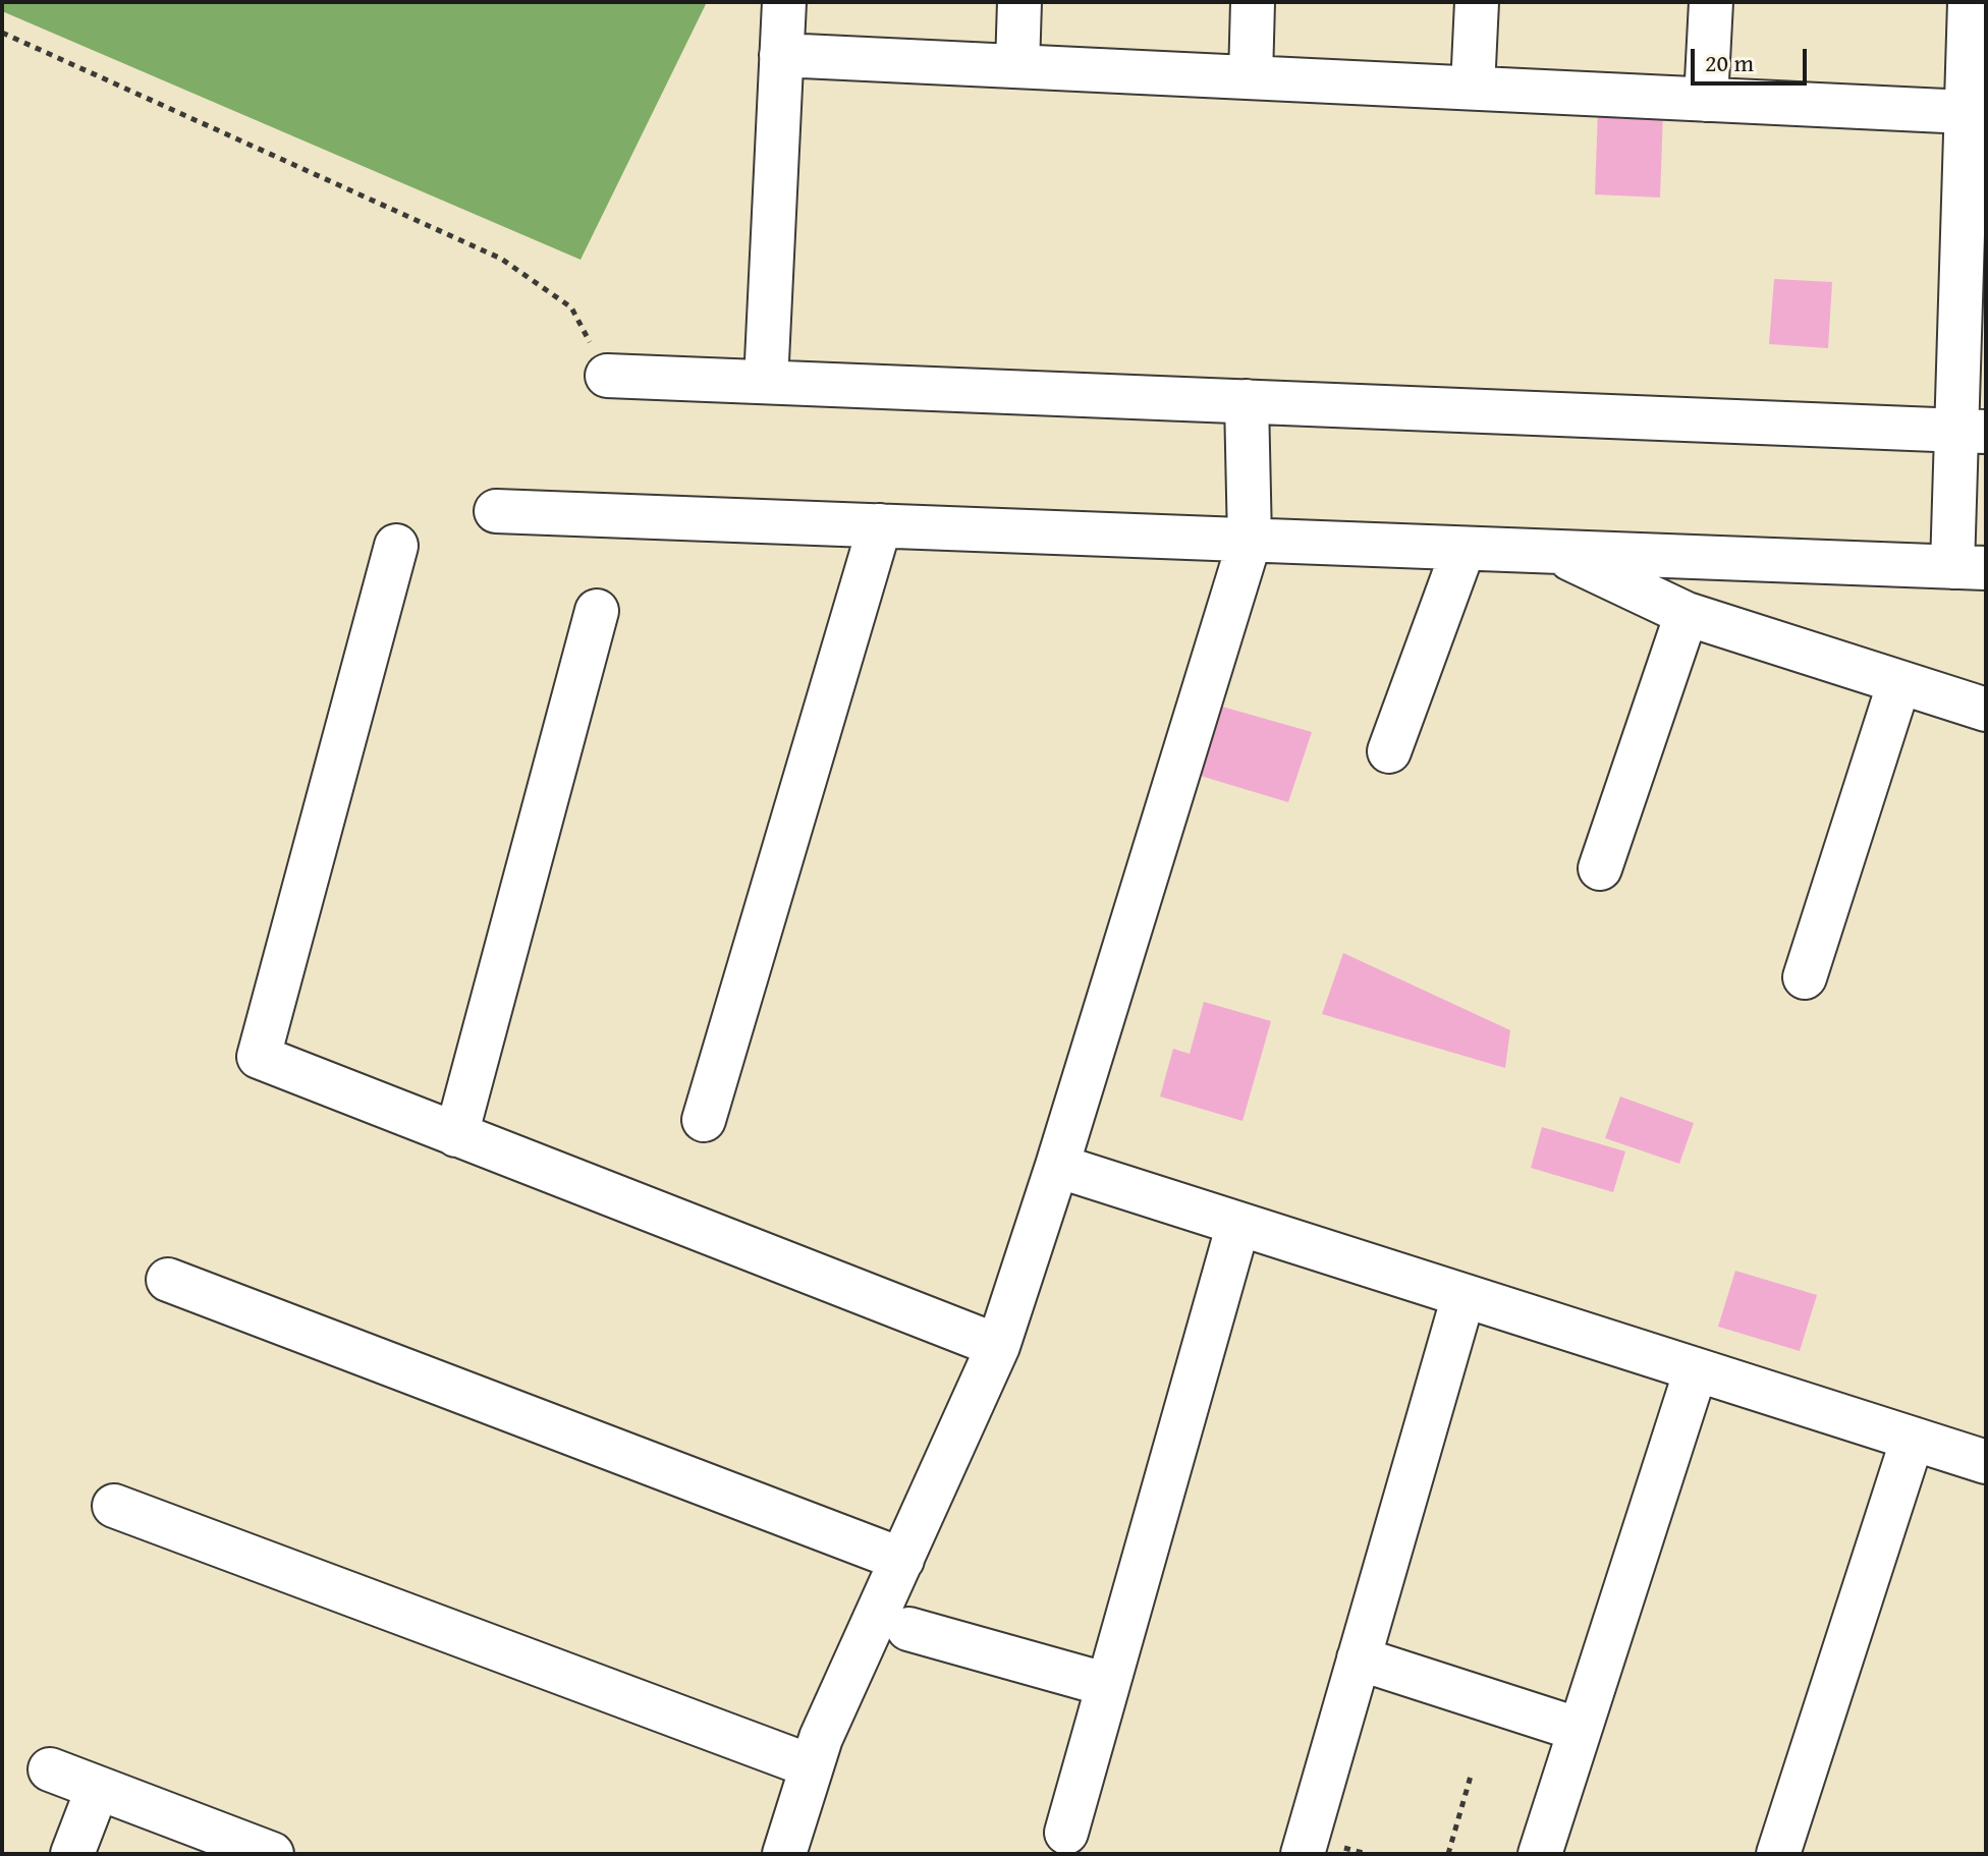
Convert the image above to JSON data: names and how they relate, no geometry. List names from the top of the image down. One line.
{"scale_bar":"20 m"}
